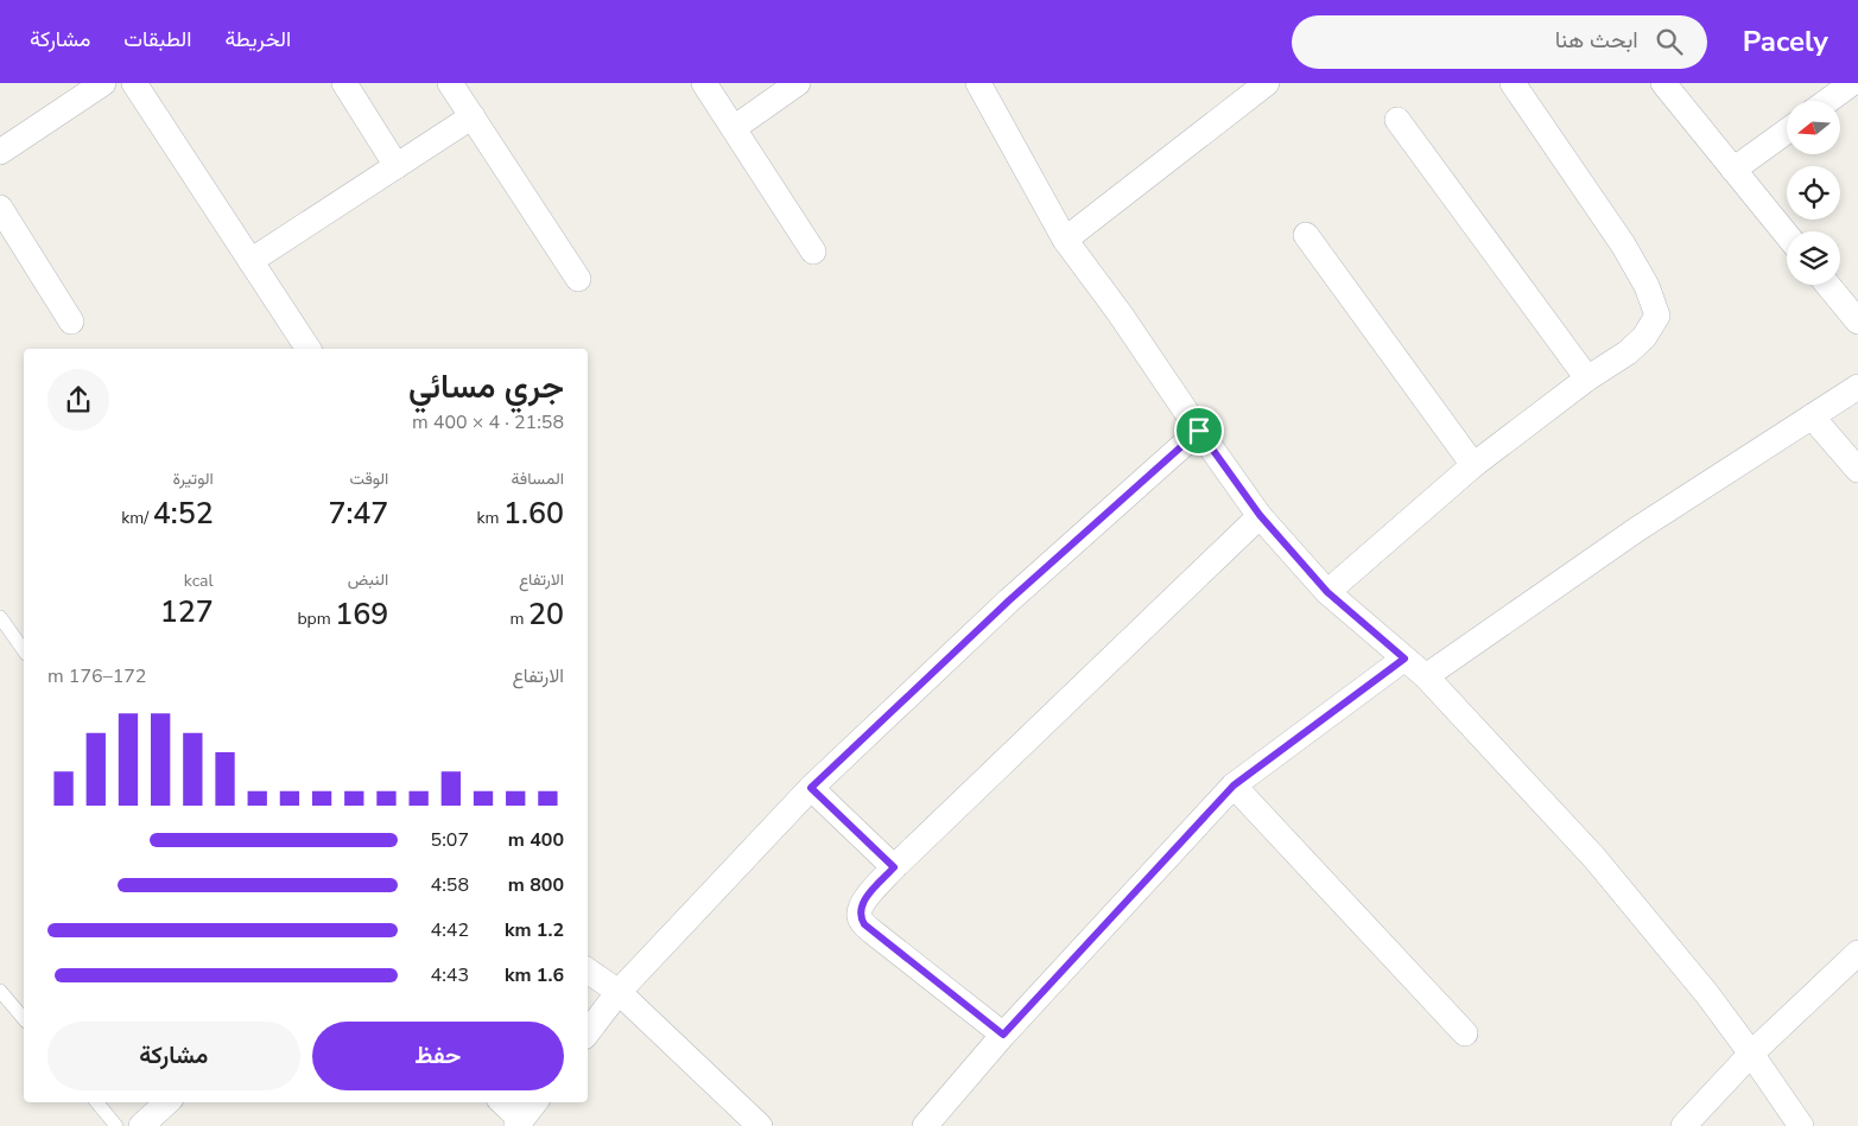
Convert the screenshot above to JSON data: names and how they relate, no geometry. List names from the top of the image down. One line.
{"north":"left","page":{"header":"Pacely","search":"ابحث هنا","nav":["الخريطة","الطبقات","مشاركة"],"heading":["جري مسائي","21:58 · 4 × 400 m"],"stats":[["المسافة","1.60 km"],["الوقت","7:47"],["الوتيرة","4:52 /km"],["الارتفاع","20 m"],["النبض","169 bpm"],["kcal","127"]],"chart":["الارتفاع","172–176 m"],"list":[{"name":"400 m","note":"5:07"},{"name":"800 m","note":"4:58"},{"name":"1.2 km","note":"4:42"},{"name":"1.6 km","note":"4:43"}],"buttons":["حفظ","مشاركة"]}}
